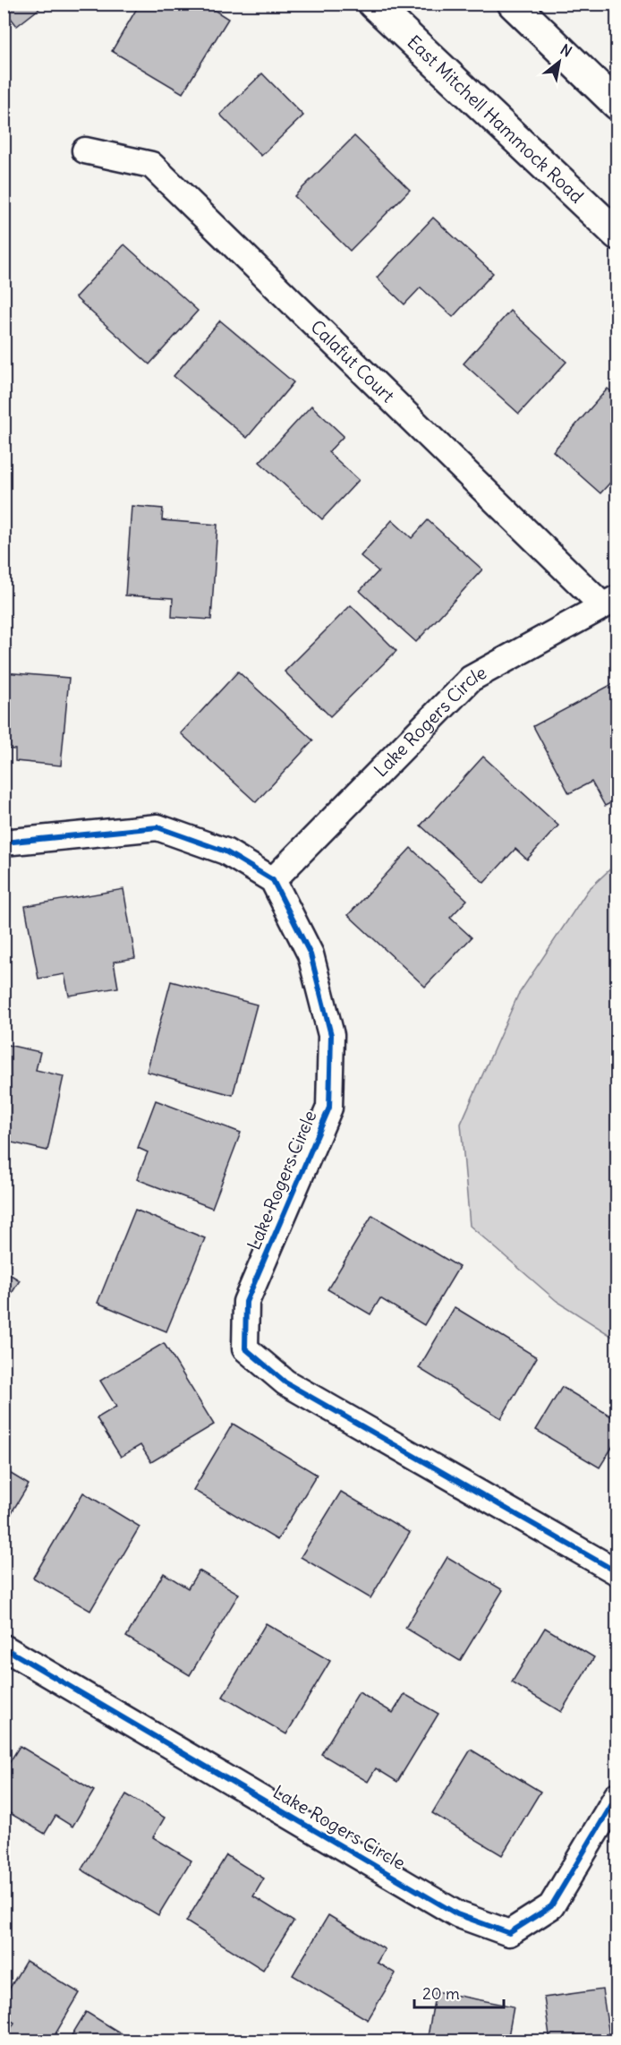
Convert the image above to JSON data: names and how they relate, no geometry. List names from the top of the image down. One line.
{"streets":{"street":["East Mitchell Hammock Road","Calafut Court","Lake Rogers Circle"]},"crossings":[["Calafut Court","Lake Rogers Circle"]],"scale_bar":"20 m","north":"top right"}
